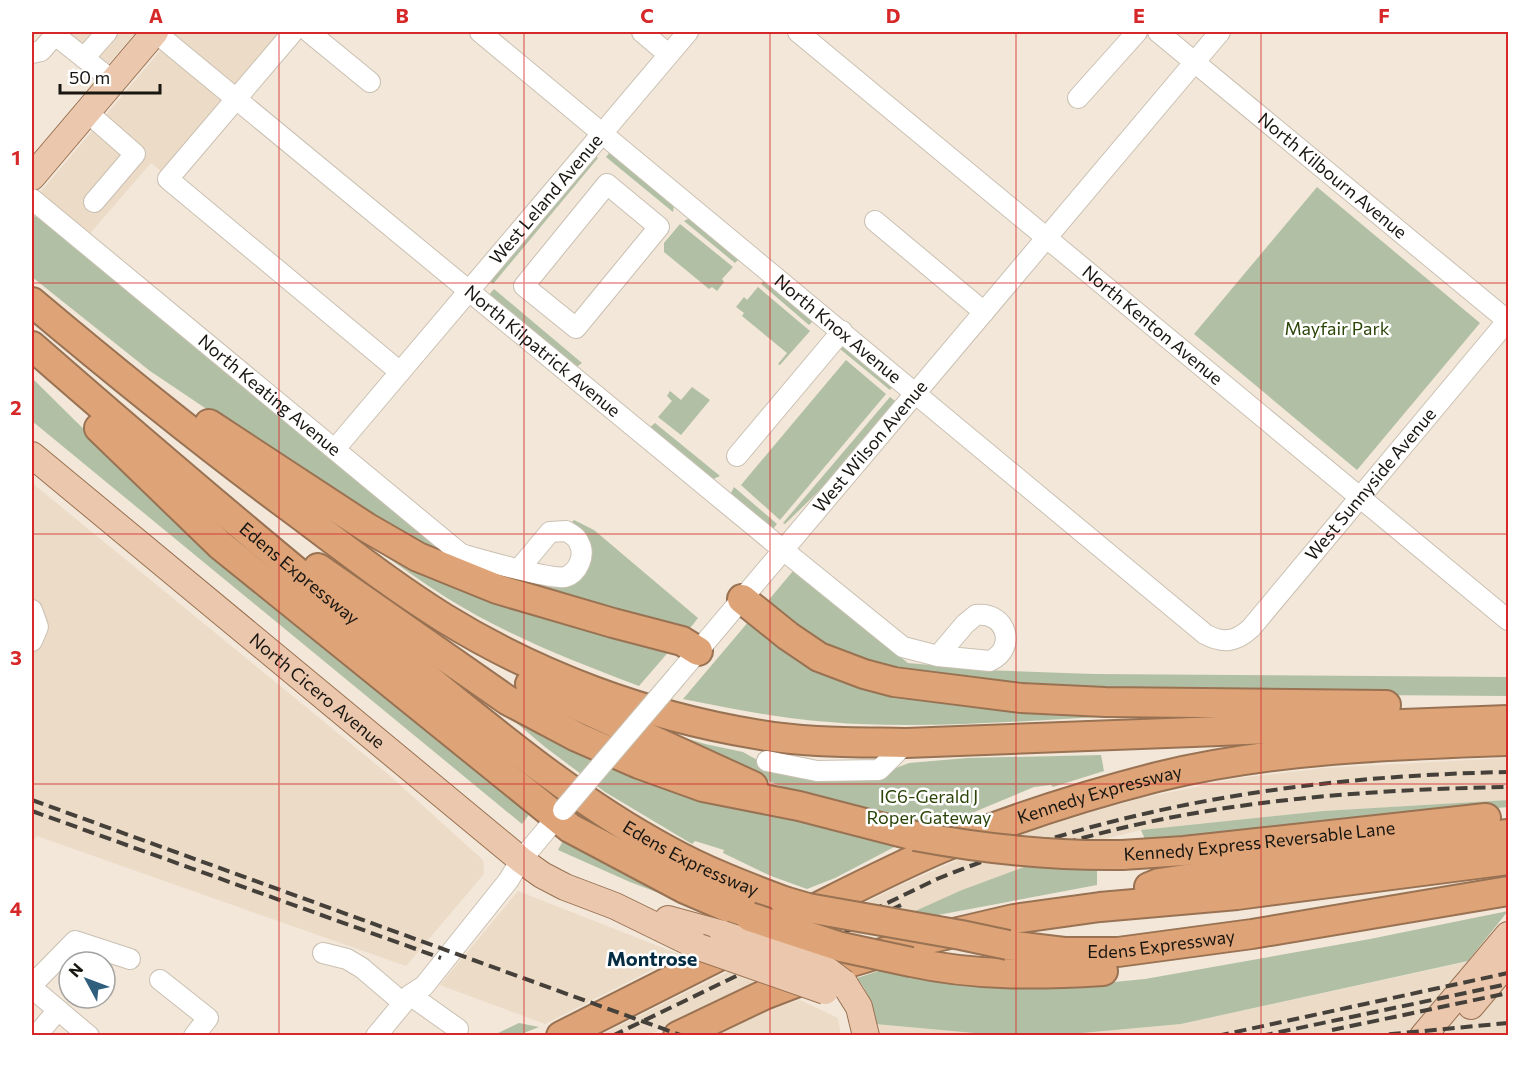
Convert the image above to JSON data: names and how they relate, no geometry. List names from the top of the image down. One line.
{"streets":{"highway":["Edens Expressway","Kennedy Expressway","Kennedy Express Reversable Lane"],"main road":["North Cicero Avenue"],"street":["North Kilbourn Avenue","West Leland Avenue","North Kenton Avenue","North Knox Avenue","North Kilpatrick Avenue","North Keating Avenue","West Wilson Avenue","West Sunnyside Avenue"]},"crossings":[["North Kilbourn Avenue","West Wilson Avenue"],["North Kilbourn Avenue","West Sunnyside Avenue"],["West Leland Avenue","North Knox Avenue"],["West Leland Avenue","North Kilpatrick Avenue"],["West Leland Avenue","North Keating Avenue"],["North Kenton Avenue","West Wilson Avenue"],["North Kenton Avenue","West Sunnyside Avenue"],["North Knox Avenue","West Wilson Avenue"],["North Knox Avenue","West Sunnyside Avenue"],["North Kilpatrick Avenue","West Wilson Avenue"],["West Wilson Avenue","North Cicero Avenue"]],"districts":["Montrose"],"parks":["Mayfair Park","IC6-Gerald J Roper Gateway"],"scale_bar":"50 m","north":"top left","grid":{"columns":["A","B","C","D","E","F"],"rows":["1","2","3","4"]}}
